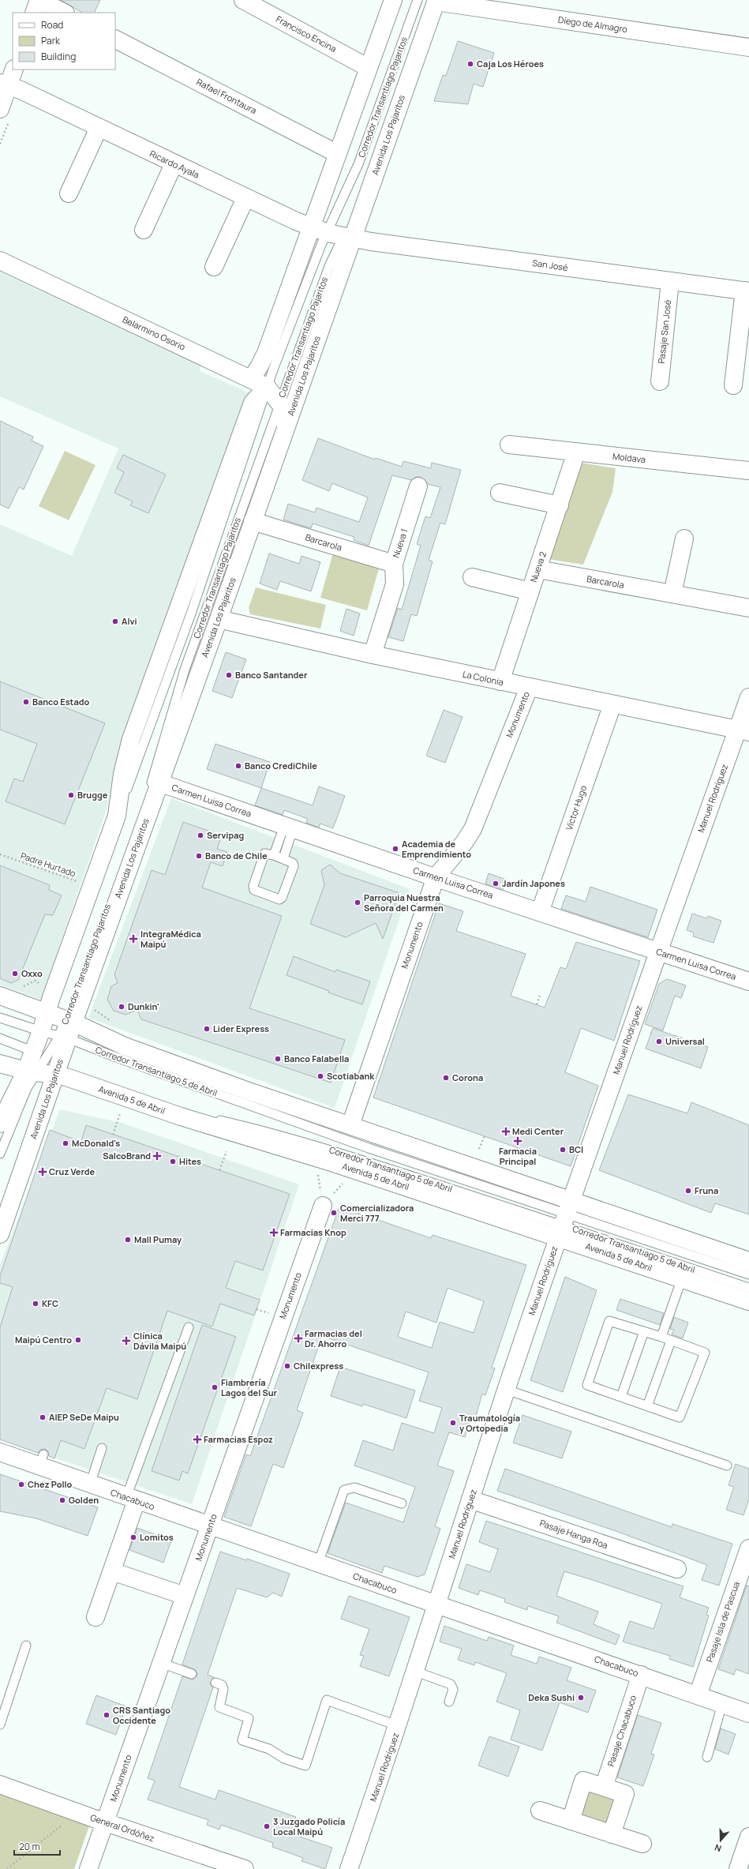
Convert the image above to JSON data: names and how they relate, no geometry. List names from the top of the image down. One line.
{"streets":{"street":["Diego de Almagro","Francisco Encina","Rafael Frontaura","Avenida Los Pajaritos","Ricardo Ayala","San José","Pasaje San José","Belarmino Osorio","Moldava","Barcarola","Nueva 1","Nueva 2","La Colonia","Monumento","Manuel Rodríguez","Carmen Luisa Correa","Víctor Hugo","Avenida 5 de Abril","Chacabuco","Pasaje Hanga Roa","Pasaje Isla de Pascua","Pasaje Chacabuco","General Ordóñez"],"lane":["Corredor Transantiago Pajaritos","Corredor Transantiago 5 de Abril"],"path":["Padre Hurtado"]},"crossings":[["Diego de Almagro","Avenida Los Pajaritos"],["Francisco Encina","Avenida Los Pajaritos"],["Rafael Frontaura","Avenida Los Pajaritos"],["Corredor Transantiago Pajaritos","Avenida Los Pajaritos"],["Corredor Transantiago Pajaritos","Ricardo Ayala"],["Corredor Transantiago Pajaritos","San José"],["Corredor Transantiago Pajaritos","Belarmino Osorio"],["Corredor Transantiago Pajaritos","Corredor Transantiago 5 de Abril"],["Corredor Transantiago Pajaritos","Avenida 5 de Abril"],["Avenida Los Pajaritos","Ricardo Ayala"],["Avenida Los Pajaritos","San José"],["Avenida Los Pajaritos","Belarmino Osorio"],["Avenida Los Pajaritos","Barcarola"],["Avenida Los Pajaritos","La Colonia"],["Avenida Los Pajaritos","Carmen Luisa Correa"],["Avenida Los Pajaritos","Padre Hurtado"],["Avenida Los Pajaritos","Corredor Transantiago 5 de Abril"],["Avenida Los Pajaritos","Avenida 5 de Abril"],["Ricardo Ayala","San José"],["San José","Pasaje San José"],["Moldava","Nueva 2"],["Barcarola","Nueva 1"],["Barcarola","Nueva 2"],["Nueva 1","La Colonia"],["Nueva 2","La Colonia"],["La Colonia","Monumento"],["La Colonia","Manuel Rodríguez"],["La Colonia","Víctor Hugo"],["Monumento","Carmen Luisa Correa"],["Monumento","Corredor Transantiago 5 de Abril"],["Monumento","Avenida 5 de Abril"],["Monumento","Chacabuco"],["Monumento","General Ordóñez"],["Manuel Rodríguez","Carmen Luisa Correa"],["Manuel Rodríguez","Corredor Transantiago 5 de Abril"],["Manuel Rodríguez","Avenida 5 de Abril"],["Manuel Rodríguez","Chacabuco"],["Manuel Rodríguez","Pasaje Hanga Roa"],["Carmen Luisa Correa","Víctor Hugo"],["Corredor Transantiago 5 de Abril","Avenida 5 de Abril"],["Chacabuco","Pasaje Isla de Pascua"],["Chacabuco","Pasaje Chacabuco"]],"places":{"other":["Caja Los Héroes","Alvi","Banco Santander","Banco Estado","Banco CrediChile","Brugge","Servipag","Academia de Emprendimiento","Banco de Chile","Jardín Japones","Parroquia Nuestra Señora del Carmen","Oxxo","Dunkin'","Lider Express","Universal","Banco Falabella","Scotiabank","Corona","McDonald's","BCI","Hites","Fruna","Comercializadora Merci 777","Mall Pumay","KFC","Maipú Centro","Chilexpress","Fiambrería Lagos del Sur","AIEP SeDe Maipu","Traumatología y Ortopedia","Chez Pollo","Golden","Lomitos","Deka Sushi","CRS Santiago Occidente","3 Juzgado Policía Local Maipú"],"health":["IntegraMédica Maipú","Medi Center","Farmacia Principal","SalcoBrand","Cruz Verde","Farmacias Knop","Farmacias del Dr. Ahorro","Clínica Dávila Maipú","Farmacias Espoz"]},"legend":["Road","Park","Building"],"scale_bar":"20 m","north":"bottom"}
